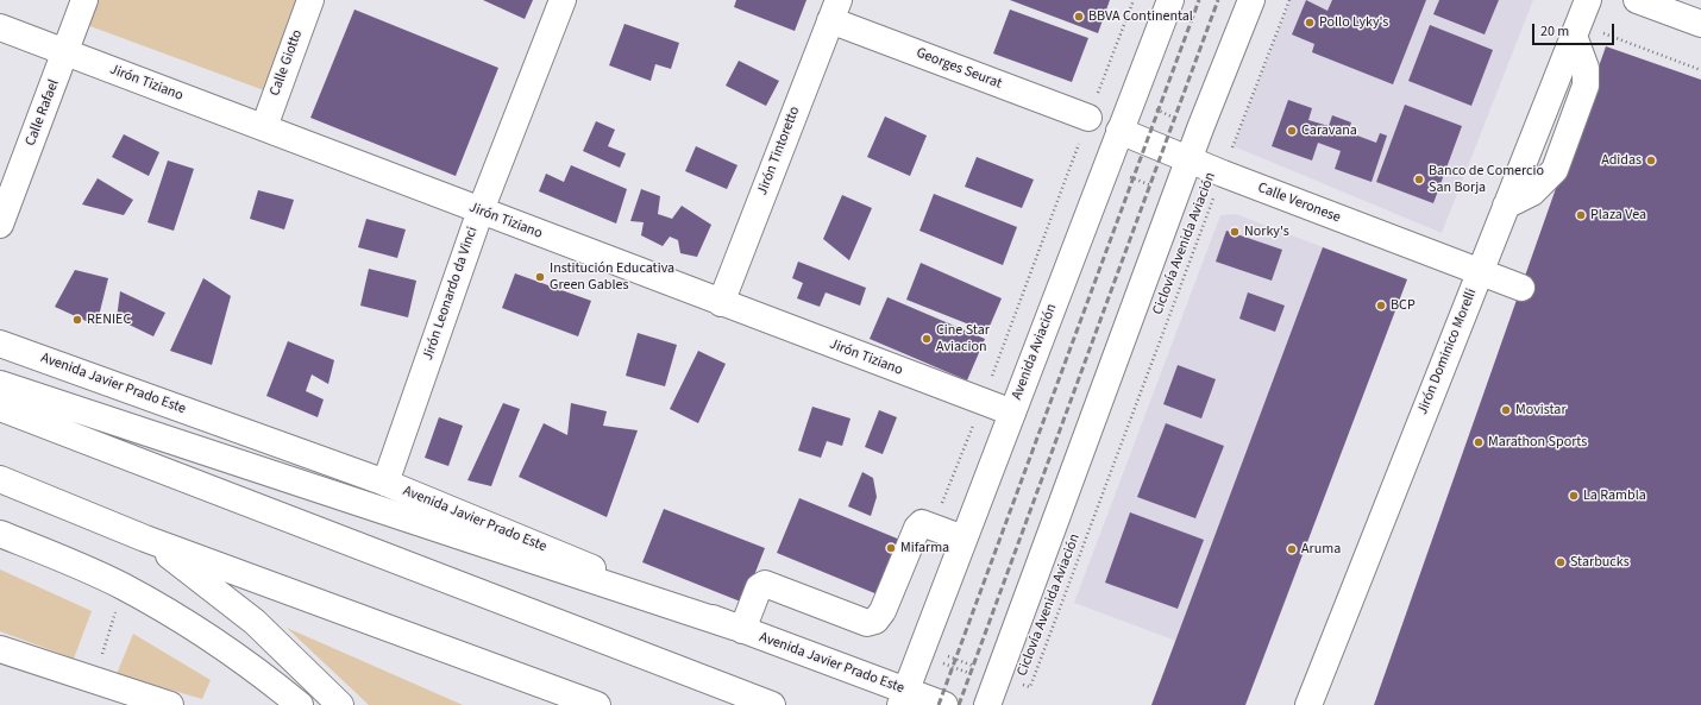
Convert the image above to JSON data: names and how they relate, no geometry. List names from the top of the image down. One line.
{"streets":{"main road":["Calle Giotto","Georges Seurat","Jirón Tiziano","Calle Rafael","Jirón Tintoretto","Calle Veronese","Jirón Leonardo da Vinci","Avenida Aviación","Jirón Dominico Morelli","Avenida Javier Prado Este"],"path":["Ciclovía Avenida Aviación"]},"crossings":[["Calle Giotto","Jirón Tiziano"],["Georges Seurat","Jirón Tintoretto"],["Jirón Tiziano","Calle Rafael"],["Jirón Tiziano","Jirón Tintoretto"],["Jirón Tiziano","Jirón Leonardo da Vinci"],["Jirón Tiziano","Avenida Aviación"],["Calle Veronese","Ciclovía Avenida Aviación"],["Calle Veronese","Avenida Aviación"],["Calle Veronese","Jirón Dominico Morelli"],["Ciclovía Avenida Aviación","Avenida Aviación"],["Jirón Leonardo da Vinci","Avenida Javier Prado Este"],["Avenida Aviación","Avenida Javier Prado Este"]],"places":["BBVA Continental","Pollo Lyky's","Caravana","Adidas","Banco de Comercio San Borja","Plaza Vea","Norky's","Institución Educativa Green Gables","BCP","RENIEC","Cine Star Aviacion","Movistar","Marathon Sports","La Rambla","Mifarma","Aruma","Starbucks"],"scale_bar":"20 m"}
